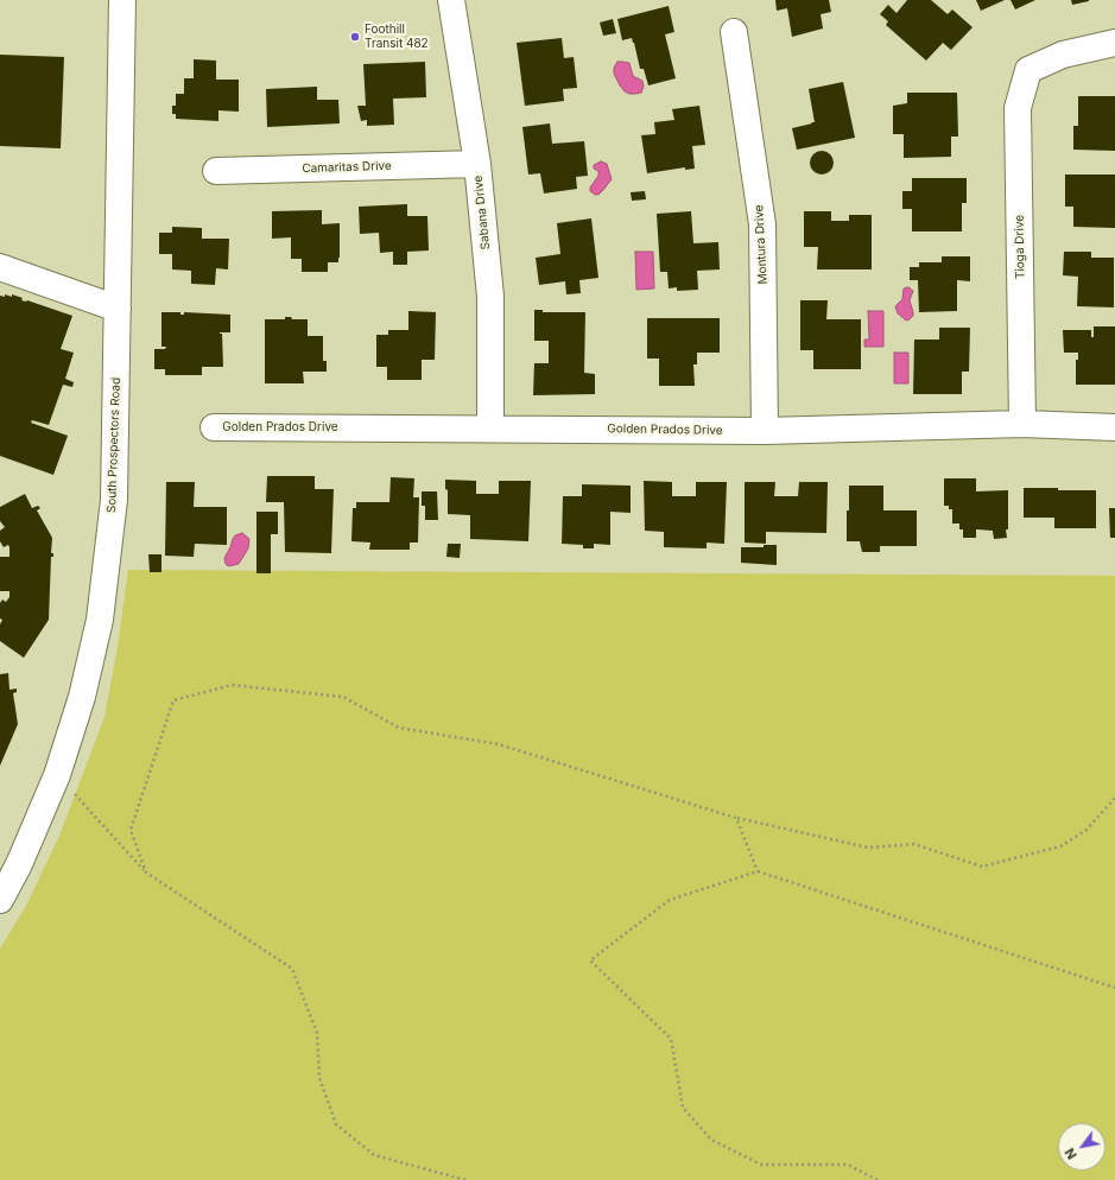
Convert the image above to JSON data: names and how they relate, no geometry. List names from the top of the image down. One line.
{"streets":{"street":["Camaritas Drive","Sabana Drive","Montura Drive","Tioga Drive","Golden Prados Drive","South Prospectors Road"]},"crossings":[["Camaritas Drive","Sabana Drive"],["Sabana Drive","Golden Prados Drive"],["Montura Drive","Golden Prados Drive"],["Tioga Drive","Golden Prados Drive"]],"places":["Foothill Transit 482"],"north":"bottom left"}
